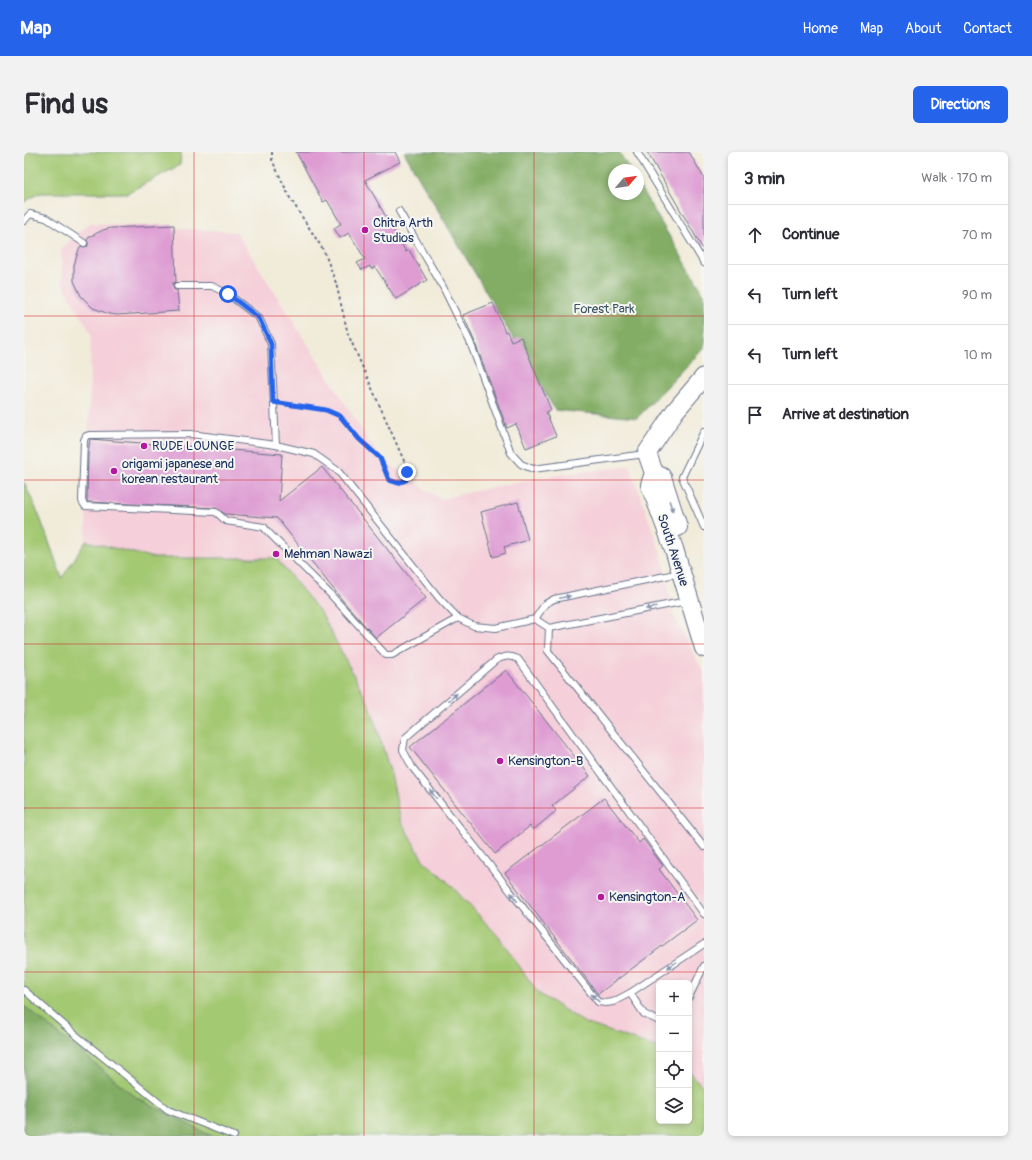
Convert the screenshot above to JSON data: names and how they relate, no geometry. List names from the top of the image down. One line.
{"streets":{"street":["South Avenue"]},"parks":["Forest Park"],"places":["Chitra Arth Studios","RUDE LOUNGE","origami japanese and korean restaurant","Mehman Nawazi","Kensington-B","Kensington-A"],"north":"top right","page":{"header":"Map","nav":["Home","Map","About","Contact"],"buttons":"Directions","title":"Find us","heading":["3 min","Walk · 170 m"],"list":[["Continue","70 m"],["Turn left","90 m"],["Turn left","10 m"],"Arrive at destination"],"map_buttons":["+","−"]}}
